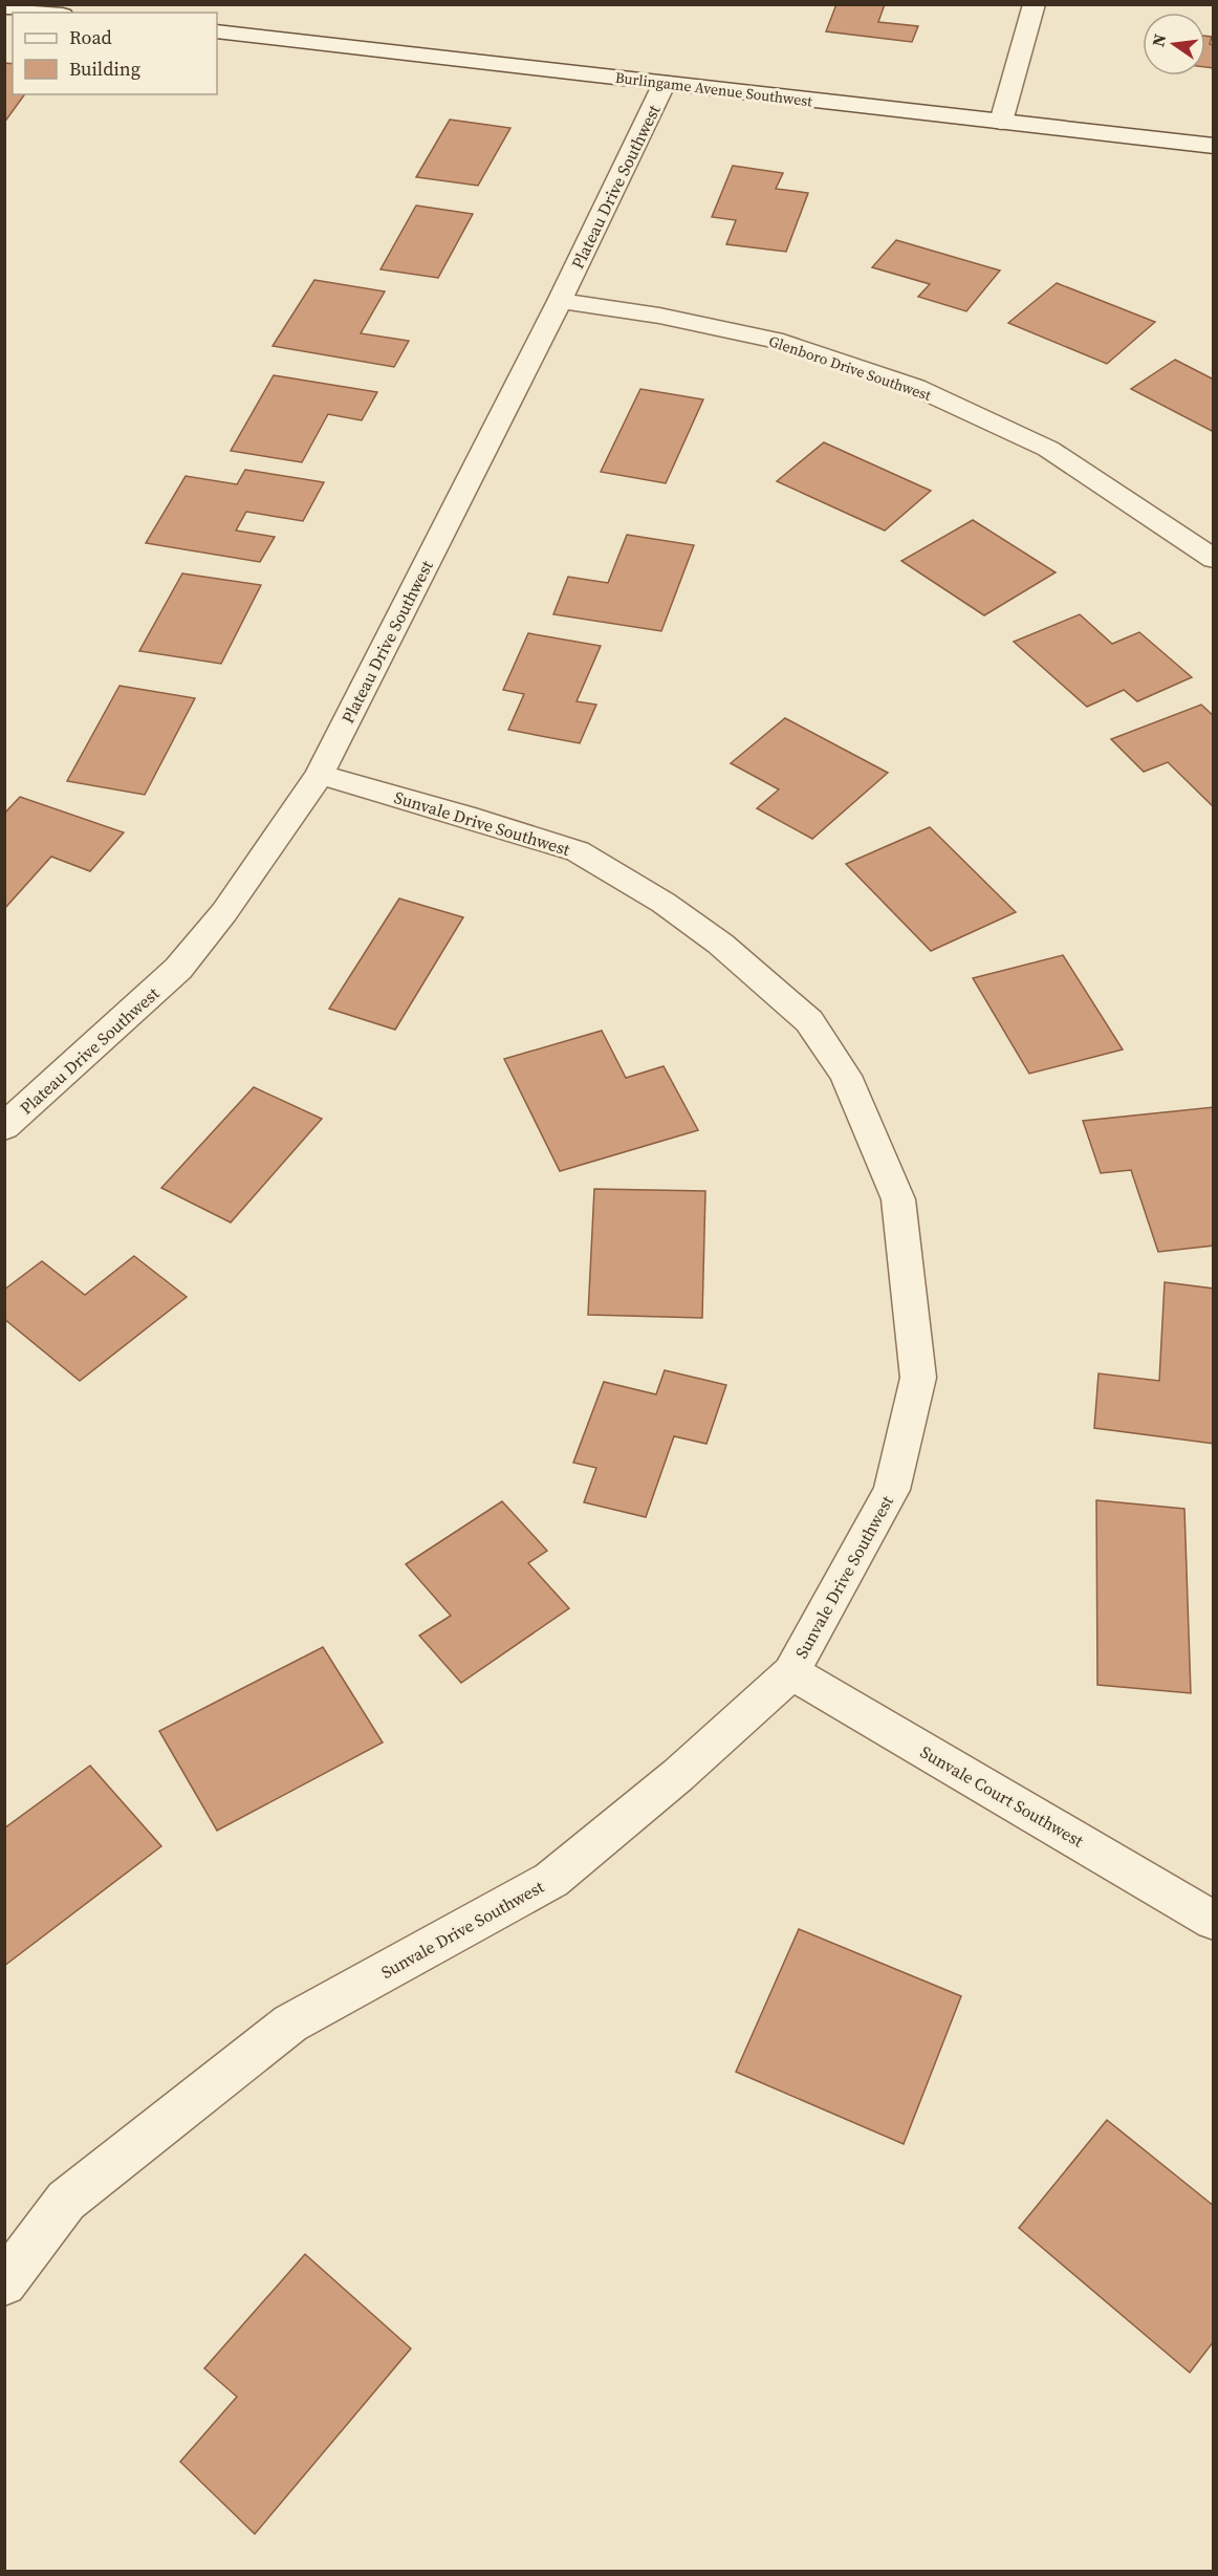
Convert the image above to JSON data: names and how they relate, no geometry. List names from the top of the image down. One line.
{"streets":{"street":["Burlingame Avenue Southwest","Plateau Drive Southwest","Glenboro Drive Southwest","Sunvale Drive Southwest","Sunvale Court Southwest"]},"crossings":[["Burlingame Avenue Southwest","Plateau Drive Southwest"],["Plateau Drive Southwest","Glenboro Drive Southwest"],["Plateau Drive Southwest","Sunvale Drive Southwest"],["Sunvale Drive Southwest","Sunvale Court Southwest"]],"legend":["Road","Building"],"north":"left"}
